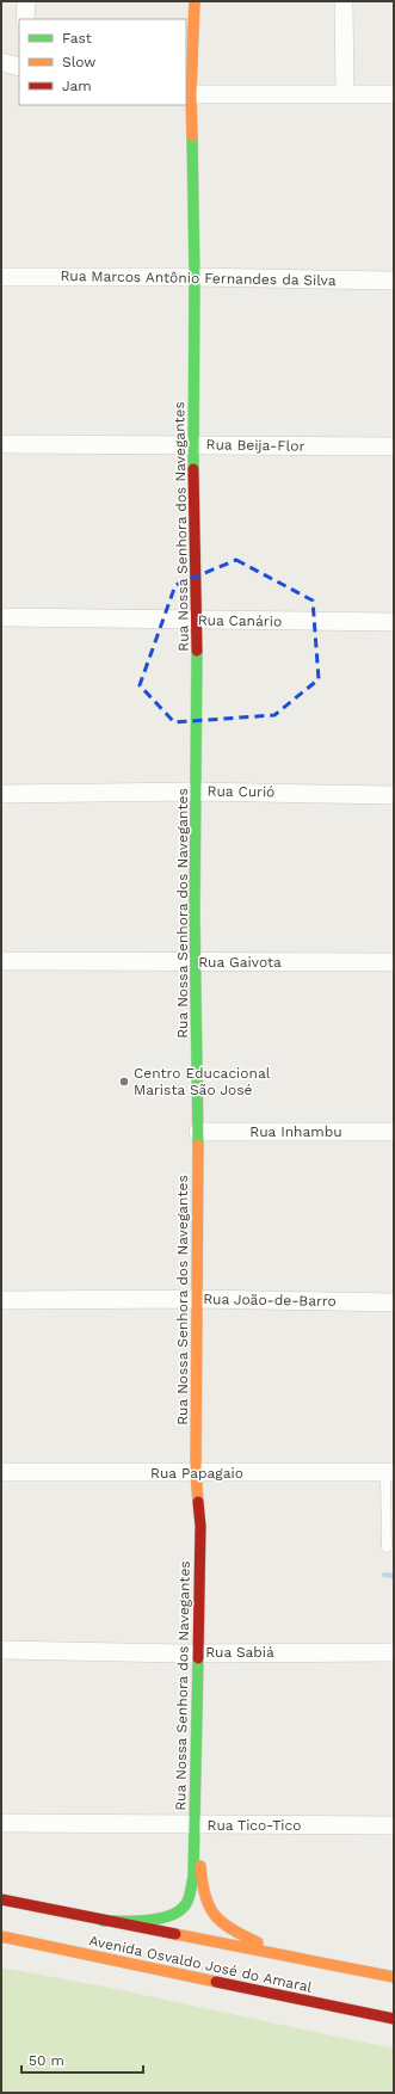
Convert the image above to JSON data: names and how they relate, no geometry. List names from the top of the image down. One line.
{"streets":{"street":["Rua Marcos Antônio Fernandes da Silva","Rua Beija-Flor","Rua Nossa Senhora dos Navegantes","Rua Canário","Rua Curió","Rua Gaivota","Rua Inhambu","Rua João-de-Barro","Rua Papagaio","Rua Sabiá","Rua Tico-Tico","Avenida Osvaldo José do Amaral"]},"crossings":[["Rua Marcos Antônio Fernandes da Silva","Rua Nossa Senhora dos Navegantes"],["Rua Beija-Flor","Rua Nossa Senhora dos Navegantes"],["Rua Nossa Senhora dos Navegantes","Rua Canário"],["Rua Nossa Senhora dos Navegantes","Rua Curió"],["Rua Nossa Senhora dos Navegantes","Rua Gaivota"],["Rua Nossa Senhora dos Navegantes","Rua Inhambu"],["Rua Nossa Senhora dos Navegantes","Rua João-de-Barro"],["Rua Nossa Senhora dos Navegantes","Rua Papagaio"],["Rua Nossa Senhora dos Navegantes","Rua Sabiá"],["Rua Nossa Senhora dos Navegantes","Rua Tico-Tico"],["Rua Nossa Senhora dos Navegantes","Avenida Osvaldo José do Amaral"]],"places":["Centro Educacional Marista São José"],"legend":["Fast","Slow","Jam"],"scale_bar":"50 m"}
